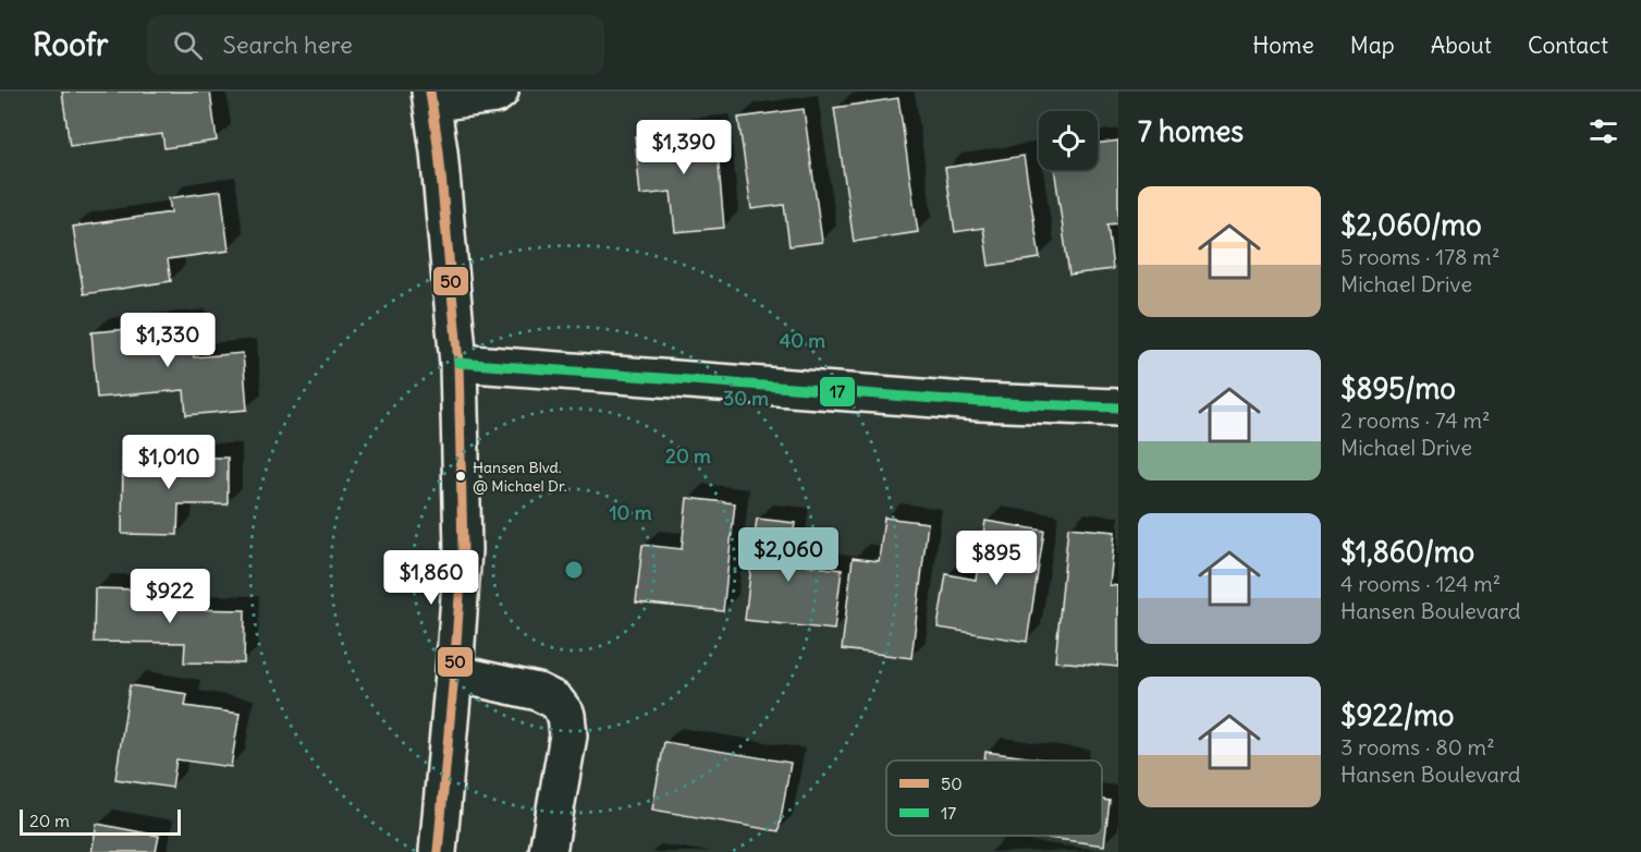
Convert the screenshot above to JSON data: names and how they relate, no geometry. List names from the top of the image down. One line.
{"places":["Hansen Blvd. @ Michael Dr."],"lines":["transit line 50","transit line 17"],"legend":["50","17"],"scale_bar":"20 m","page":{"header":"Roofr","search":"Search here","nav":["Home","Map","About","Contact"],"heading":"7 homes","price":["$1,390","$1,330","$1,010","$2,060","$895","$1,860","$922"],"list":[{"name":"$2,060/mo","note":"5 rooms · 178 m² · Michael Drive"},{"name":"$895/mo","note":"2 rooms · 74 m² · Michael Drive"},{"name":"$1,860/mo","note":"4 rooms · 124 m² · Hansen Boulevard"},{"name":"$922/mo","note":"3 rooms · 80 m² · Hansen Boulevard"}],"scale":"20 m"},"rings":["40 m","30 m","20 m","10 m"]}
